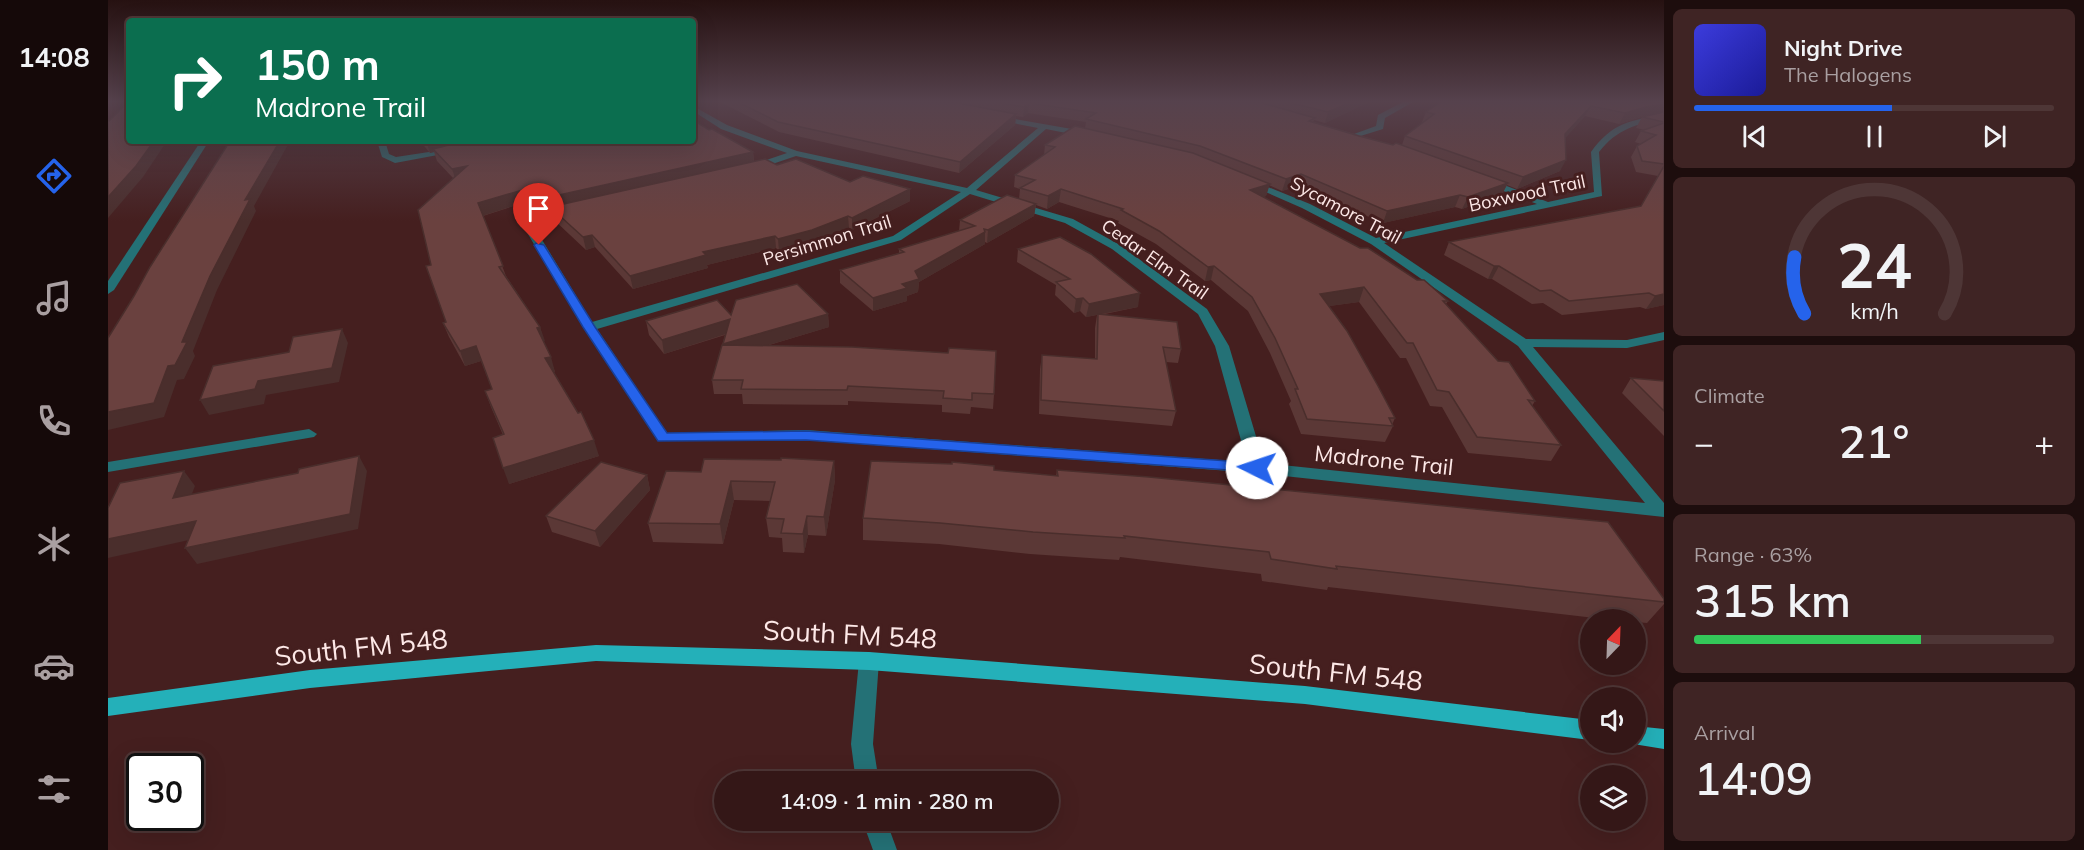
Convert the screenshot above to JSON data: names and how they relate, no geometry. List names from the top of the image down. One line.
{"streets":{"main road":["South FM 548"],"street":["Boxwood Trail","Sycamore Trail","Persimmon Trail","Cedar Elm Trail","Madrone Trail"]},"crossings":[["Boxwood Trail","Sycamore Trail"],["Sycamore Trail","Madrone Trail"],["Persimmon Trail","Cedar Elm Trail"],["Persimmon Trail","Madrone Trail"],["Cedar Elm Trail","Madrone Trail"]],"north":"top right","page":{"tabs":"14:08","turn":["150 m","Madrone Trail"],"song":["Night Drive","The Halogens"],"tile":["Climate",["Range · 63%","315 km"],["Arrival","14:09"]],"heat":["−","21°","+"],"limit":"30","trip":"14:09 · 1 min · 280 m","gauge":["24","km/h"]}}
